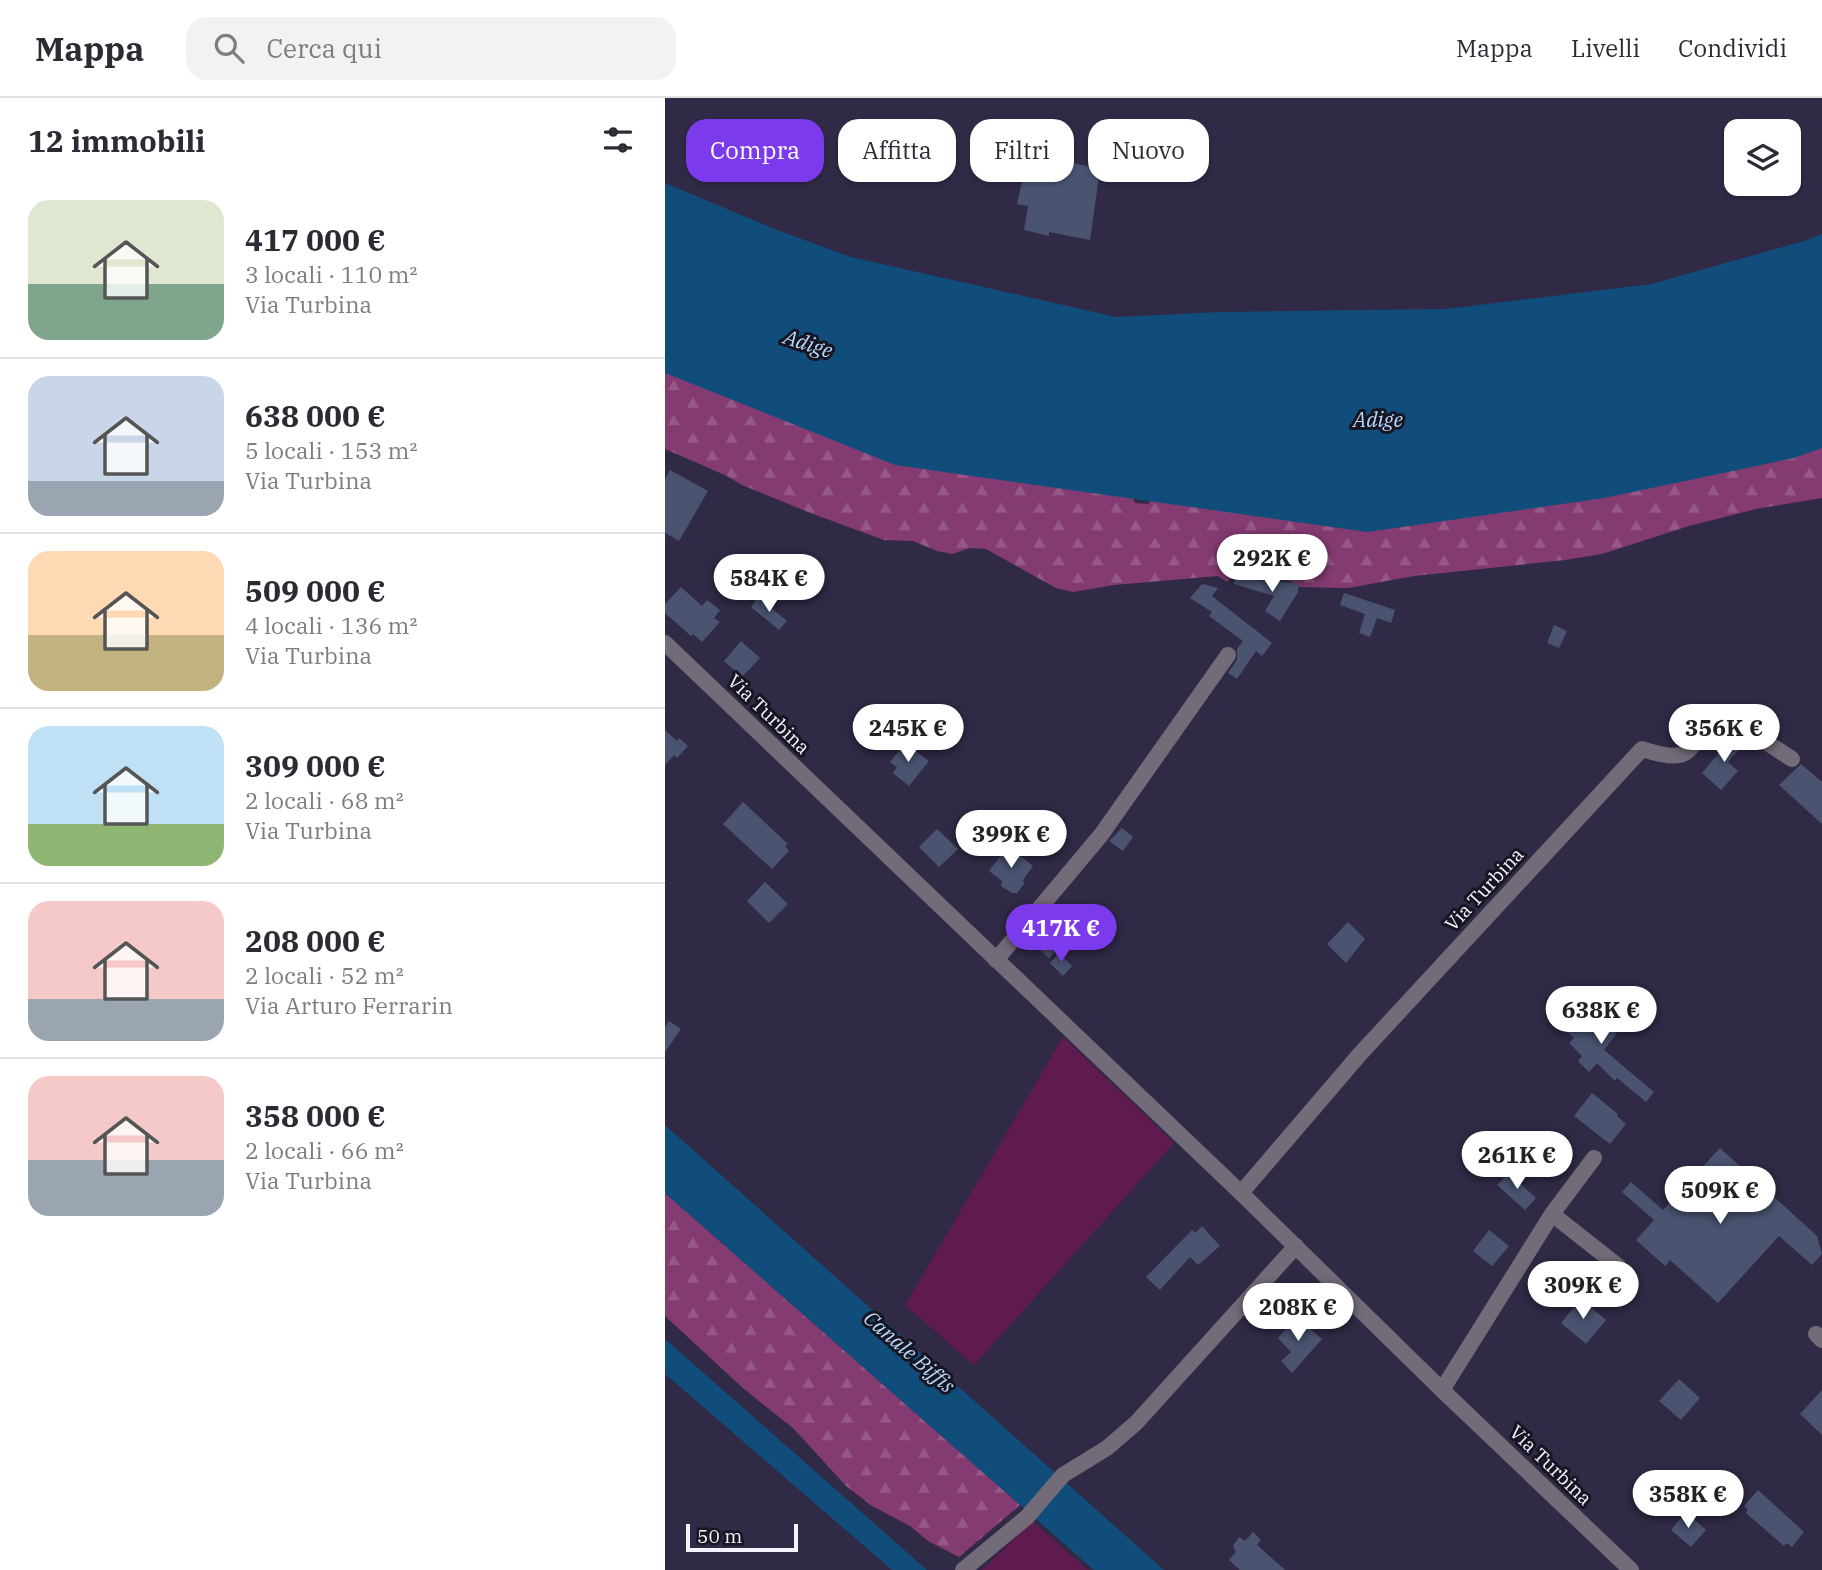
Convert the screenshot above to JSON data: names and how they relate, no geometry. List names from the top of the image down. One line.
{"streets":{"street":["Via Turbina"]},"water":["Adige","Canale Biffis"],"scale_bar":"50 m","page":{"header":"Mappa","search":"Cerca qui","nav":["Mappa","Livelli","Condividi"],"heading":"12 immobili","chip":["Compra","Affitta","Filtri","Nuovo"],"list":[{"name":"417 000 €","note":"3 locali · 110 m² · Via Turbina"},{"name":"638 000 €","note":"5 locali · 153 m² · Via Turbina"},{"name":"509 000 €","note":"4 locali · 136 m² · Via Turbina"},{"name":"309 000 €","note":"2 locali · 68 m² · Via Turbina"},{"name":"208 000 €","note":"2 locali · 52 m² · Via Arturo Ferrarin"},{"name":"358 000 €","note":"2 locali · 66 m² · Via Turbina"}],"price":["292K €","584K €","245K €","356K €","399K €","417K €","638K €","261K €","509K €","309K €","208K €","358K €"],"scale":"50 m"}}
